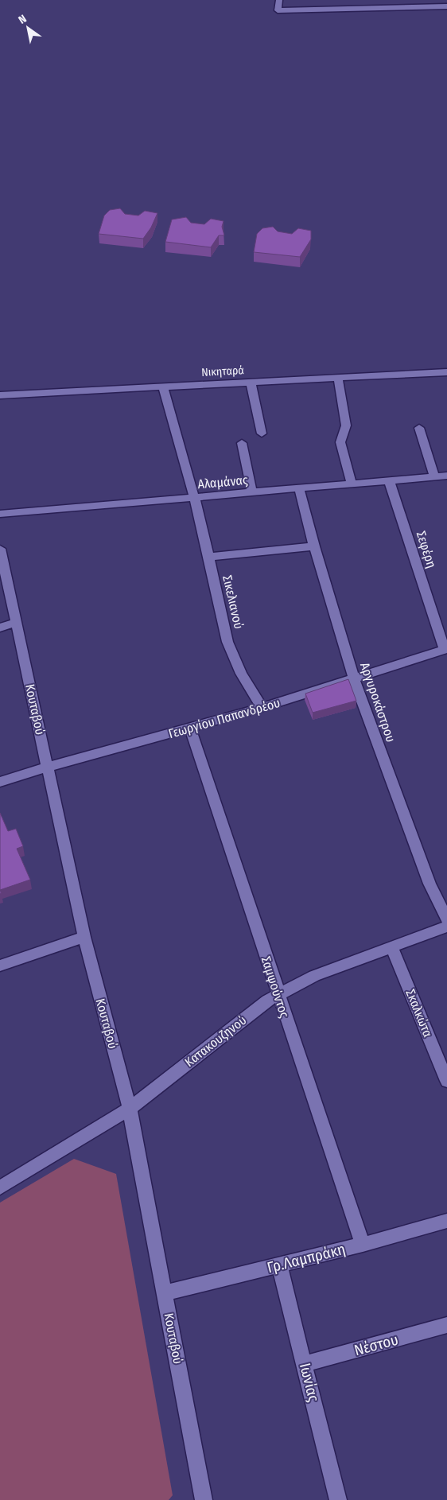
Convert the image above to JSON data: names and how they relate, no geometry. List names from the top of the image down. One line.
{"streets":{"street":["Νικηταρά","Αλαμάνας","Σεφέρη","Σικελιανού","Αργυροκάστρου","Κουταβού","Γεωργίου Παπανδρέου","Σαμψούντος","Σκαλκώτα","Κατακουζηνού","Γρ.Λαμπράκη","Νέστου","Ιωνίας"]},"crossings":[["Νικηταρά","Σικελιανού"],["Αλαμάνας","Σεφέρη"],["Αλαμάνας","Σικελιανού"],["Αλαμάνας","Αργυροκάστρου"],["Σεφέρη","Γεωργίου Παπανδρέου"],["Σικελιανού","Γεωργίου Παπανδρέου"],["Αργυροκάστρου","Γεωργίου Παπανδρέου"],["Κουταβού","Γεωργίου Παπανδρέου"],["Κουταβού","Κατακουζηνού"],["Κουταβού","Γρ.Λαμπράκη"],["Γεωργίου Παπανδρέου","Σαμψούντος"],["Σαμψούντος","Κατακουζηνού"],["Σαμψούντος","Γρ.Λαμπράκη"],["Σκαλκώτα","Κατακουζηνού"],["Γρ.Λαμπράκη","Ιωνίας"],["Νέστου","Ιωνίας"]],"north":"top left"}
